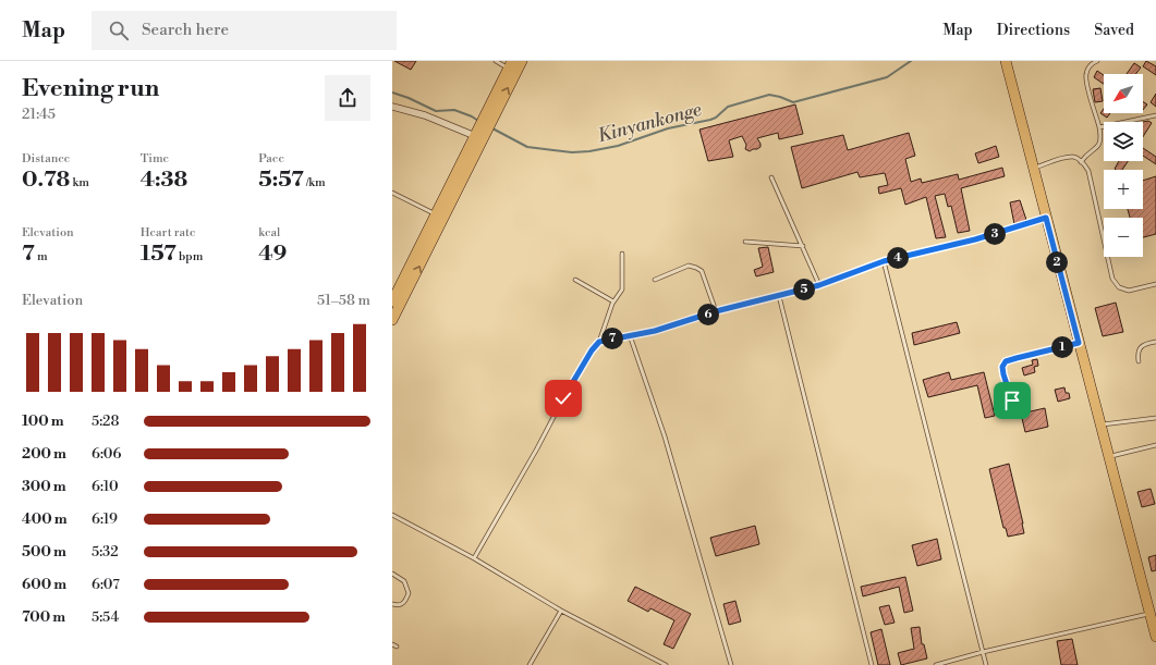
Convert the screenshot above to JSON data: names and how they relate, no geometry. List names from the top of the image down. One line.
{"water":["Kinyankonge"],"north":"bottom left","page":{"header":"Map","search":"Search here","nav":["Map","Directions","Saved"],"heading":["Evening run","21:45"],"map_buttons":["+","−"],"stats":[["Distance","0.78 km"],["Time","4:38"],["Pace","5:57 /km"],["Elevation","7 m"],["Heart rate","157 bpm"],["kcal","49"]],"pins":["3","4","2","5","6","7","1"],"chart":["Elevation","51–58 m"],"list":[{"name":"100 m","note":"5:28"},{"name":"200 m","note":"6:06"},{"name":"300 m","note":"6:10"},{"name":"400 m","note":"6:19"},{"name":"500 m","note":"5:32"},{"name":"600 m","note":"6:07"},{"name":"700 m","note":"5:54"}]}}
